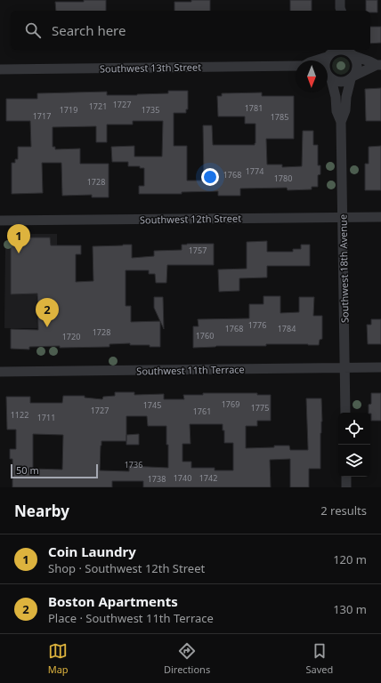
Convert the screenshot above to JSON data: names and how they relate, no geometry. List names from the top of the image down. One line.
{"streets":{"street":["Southwest 13th Street","Southwest 12th Street","Southwest 18th Avenue","Southwest 11th Terrace"]},"crossings":[["Southwest 12th Street","Southwest 18th Avenue"],["Southwest 18th Avenue","Southwest 11th Terrace"]],"house_numbers":["1727","1721","1781","1719","1735","1717","1785","1774","1768","1780","1728","1757","1776","1768","1784","1728","1760","1720","1769","1745","1775","1727","1761","1122","1711","1736","1740","1742","1738"],"scale_bar":"50 m","north":"bottom","page":{"search":"Search here","pins":["1","2"],"scale":"50 m","heading":["Nearby","2 results"],"list":[{"mark":"1","name":"Coin Laundry","note":"Shop · Southwest 12th Street","value":"120 m"},{"mark":"2","name":"Boston Apartments","note":"Place · Southwest 11th Terrace","value":"130 m"}],"nav":["Map","Directions","Saved"]}}
